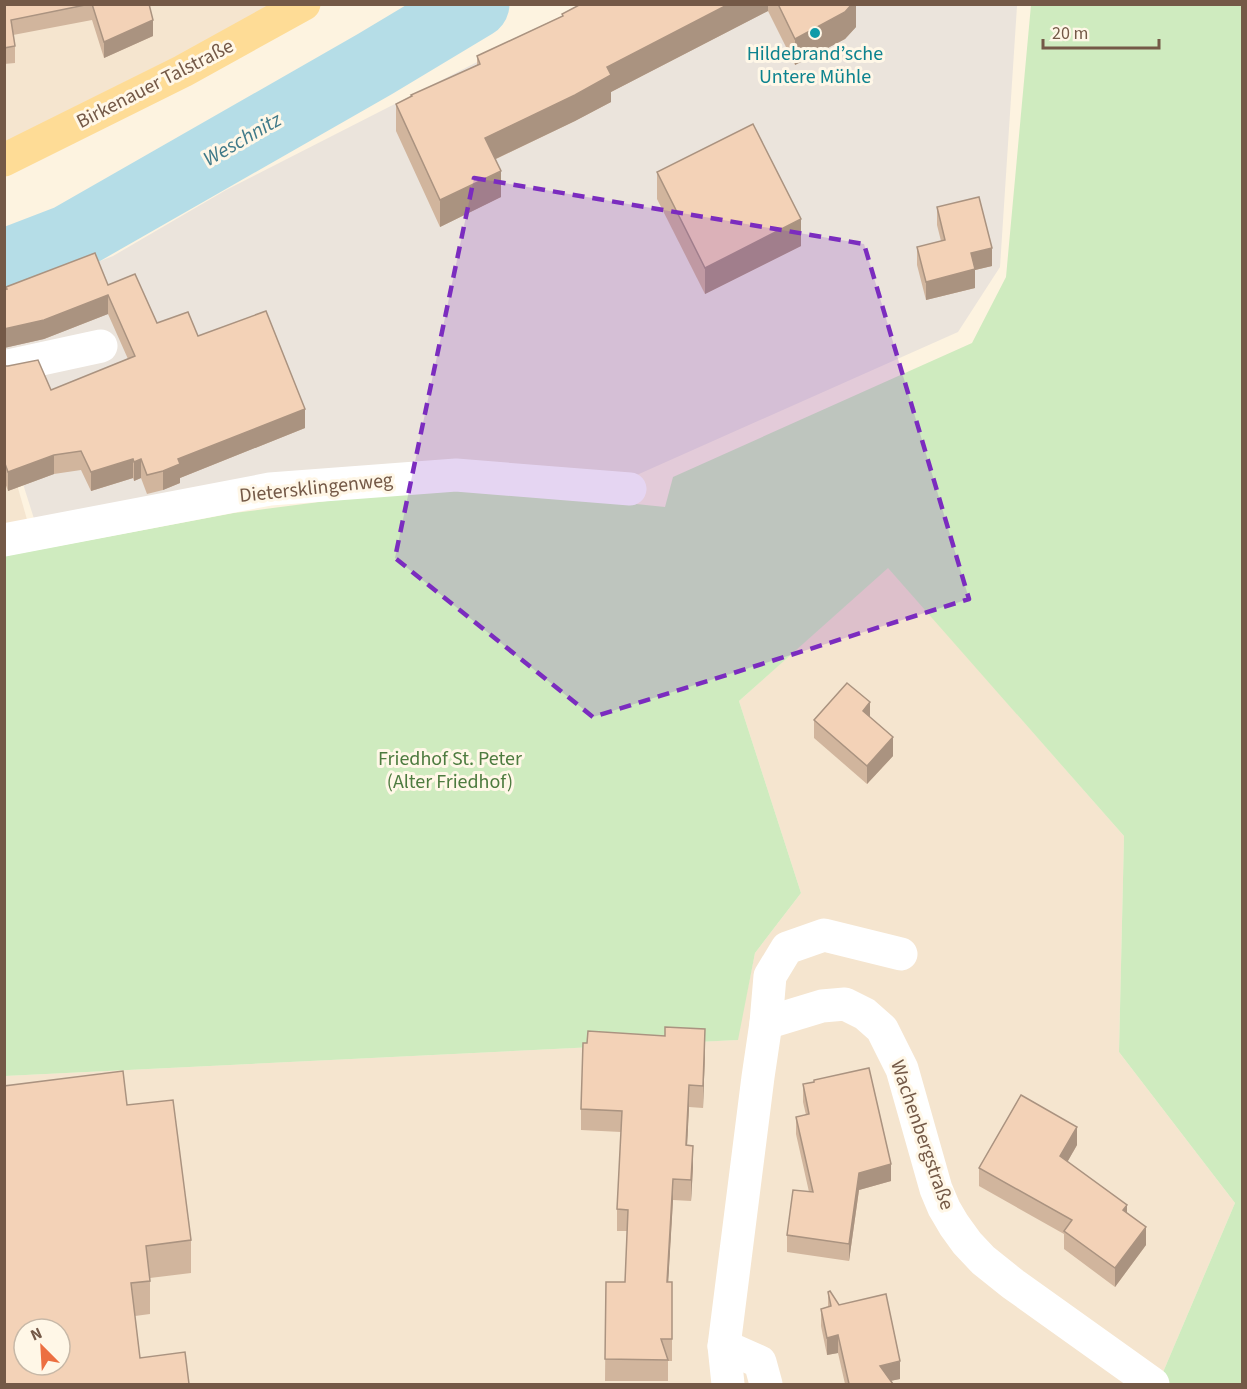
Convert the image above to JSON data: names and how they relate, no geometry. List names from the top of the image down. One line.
{"streets":{"main road":["Birkenauer Talstraße"],"street":["Dietersklingenweg","Wachenbergstraße"]},"water":["Weschnitz"],"parks":["Friedhof St. Peter (Alter Friedhof)"],"places":["Hildebrand’sche Untere Mühle"],"scale_bar":"20 m","north":"top left"}
